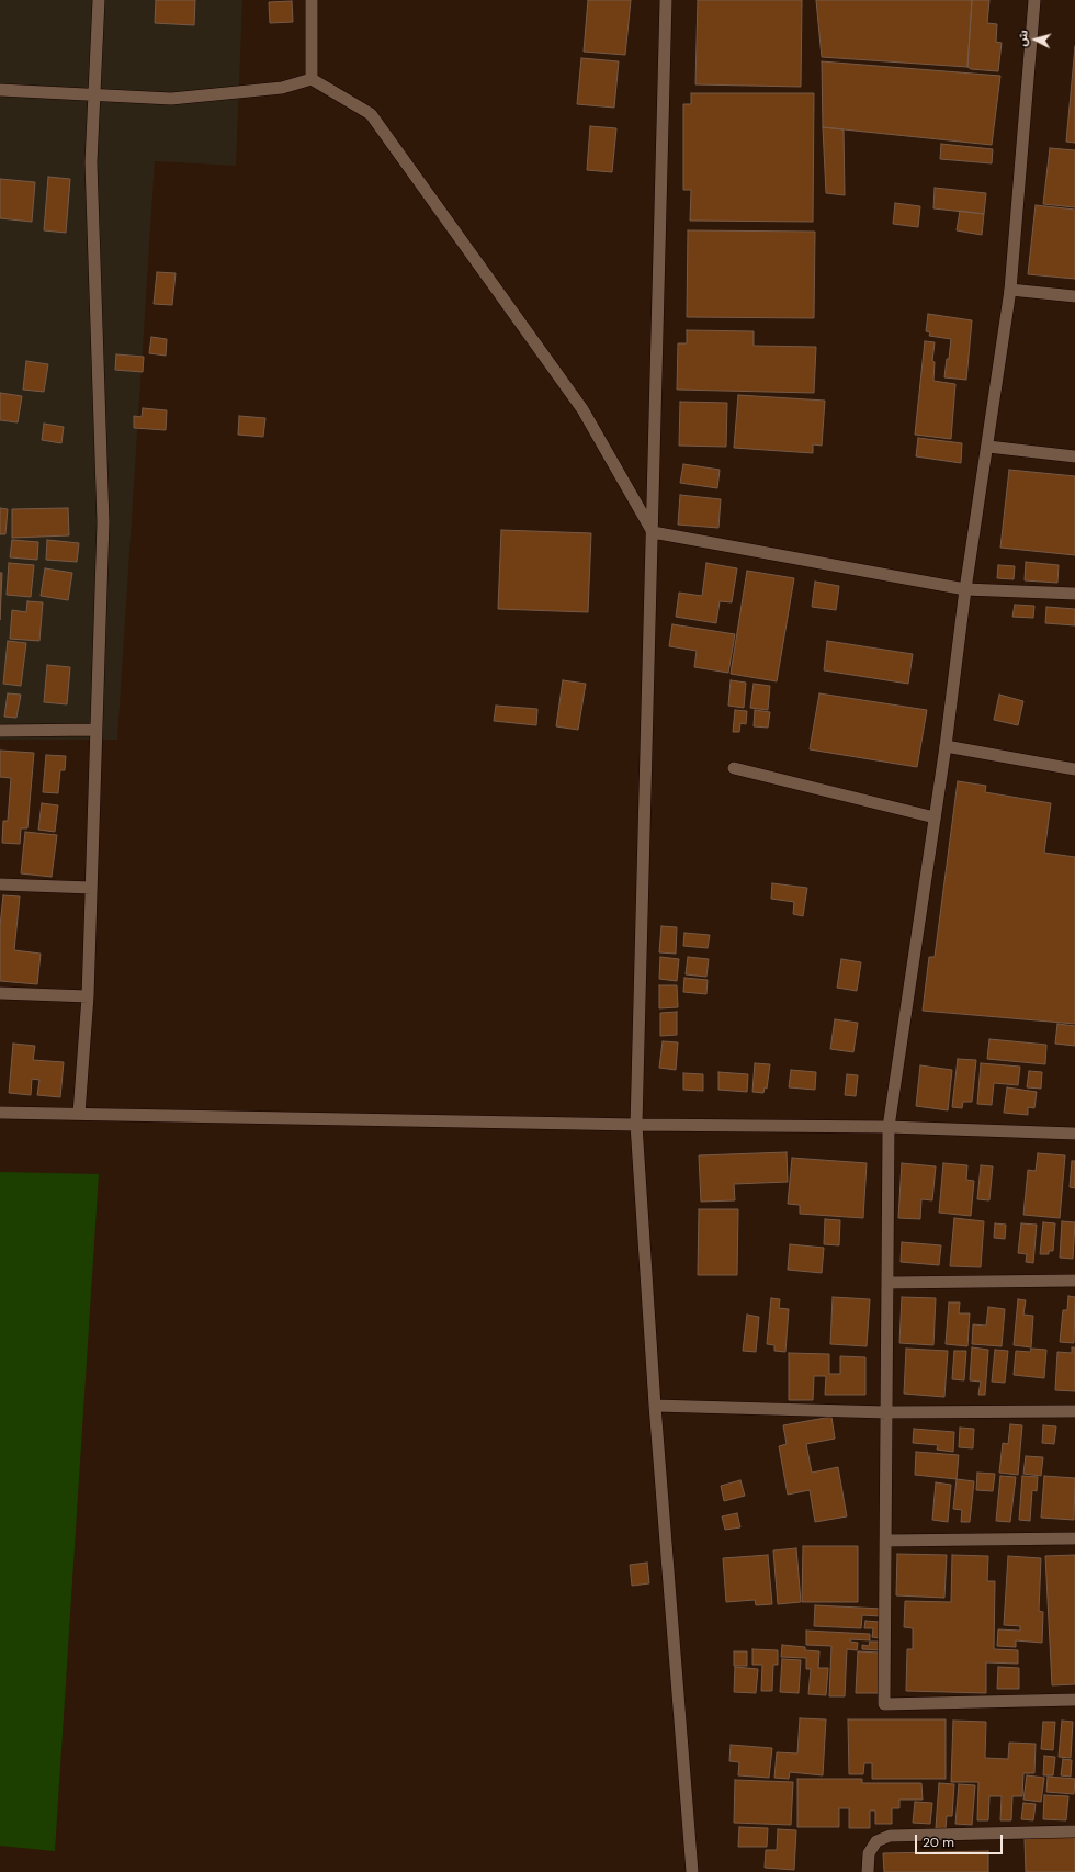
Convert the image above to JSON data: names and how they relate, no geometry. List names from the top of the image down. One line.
{"scale_bar":"20 m","north":"left"}
